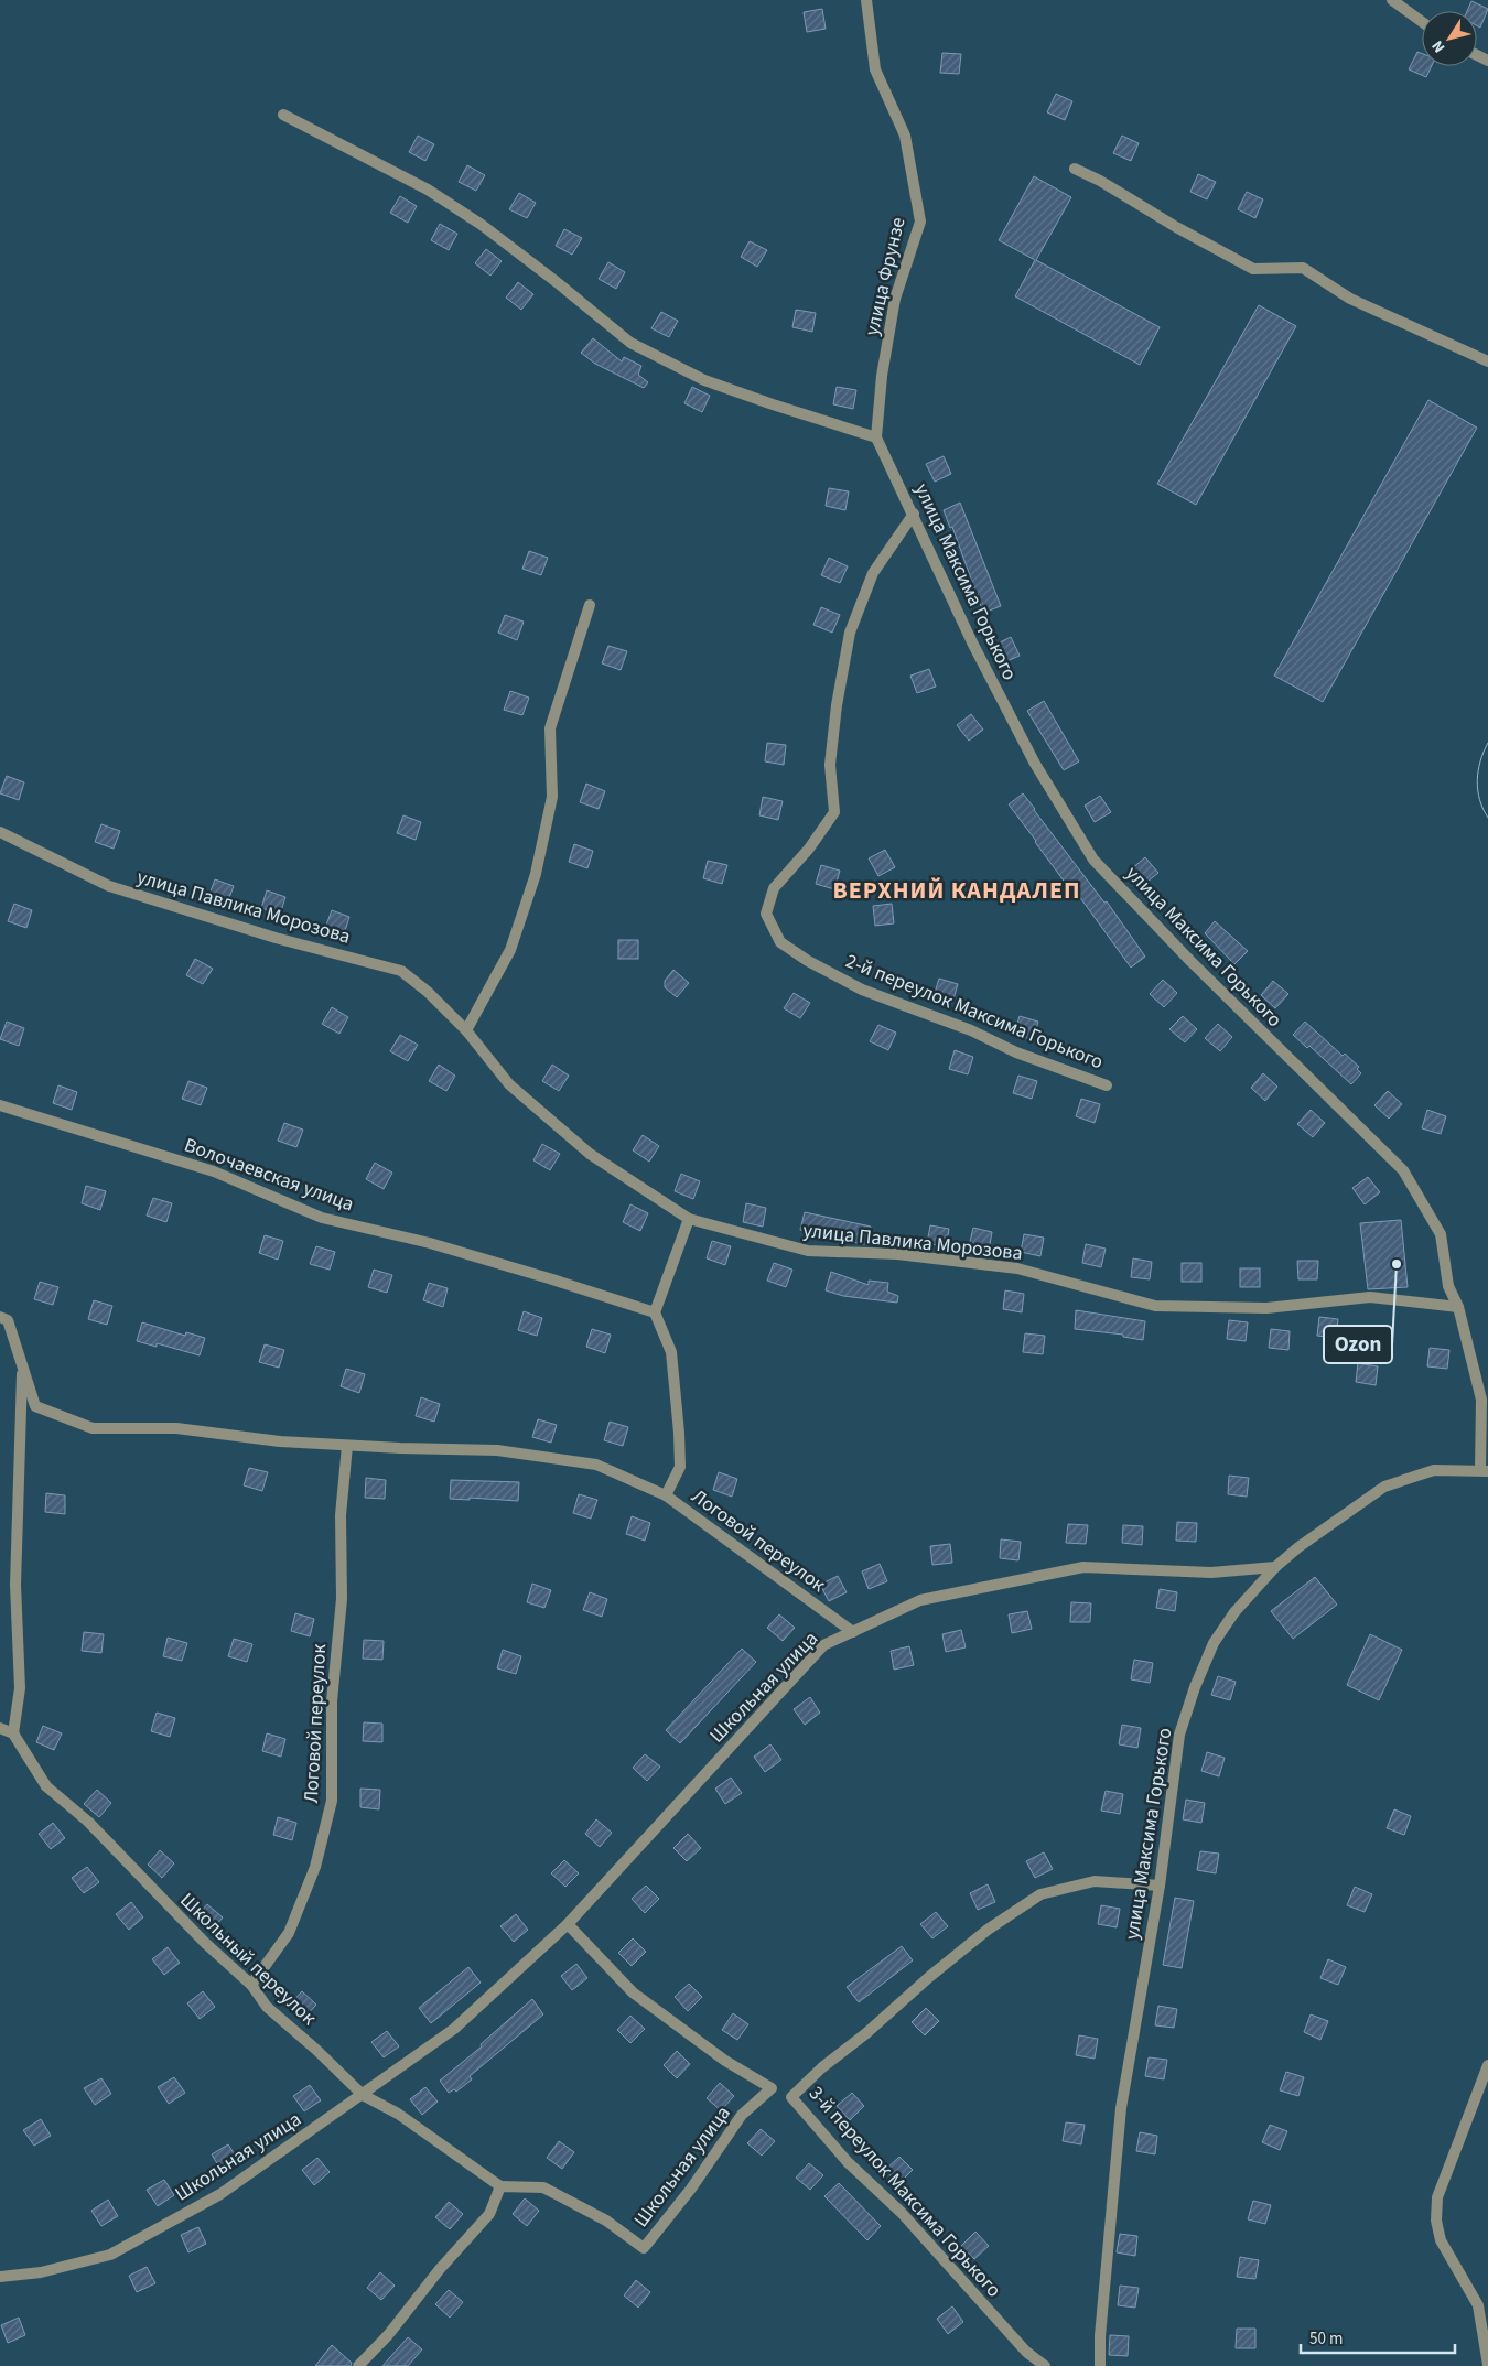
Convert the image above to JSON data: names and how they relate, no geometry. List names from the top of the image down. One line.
{"streets":{"street":["улица Фрунзе","улица Максима Горького","улица Павлика Морозова","2-й переулок Максима Горького","Волочаевская улица","Логовой переулок","Школьная улица","Школьный переулок","3-й переулок Максима Горького"]},"crossings":[["улица Фрунзе","улица Максима Горького"],["улица Максима Горького","улица Павлика Морозова"],["улица Максима Горького","2-й переулок Максима Горького"],["улица Максима Горького","Школьная улица"],["улица Максима Горького","3-й переулок Максима Горького"],["Логовой переулок","Школьная улица"],["Логовой переулок","Школьный переулок"],["Школьная улица","Школьный переулок"]],"districts":["ВЕРХНИЙ КАНДАЛЕП"],"places":["Ozon"],"scale_bar":"50 m","north":"bottom left"}
